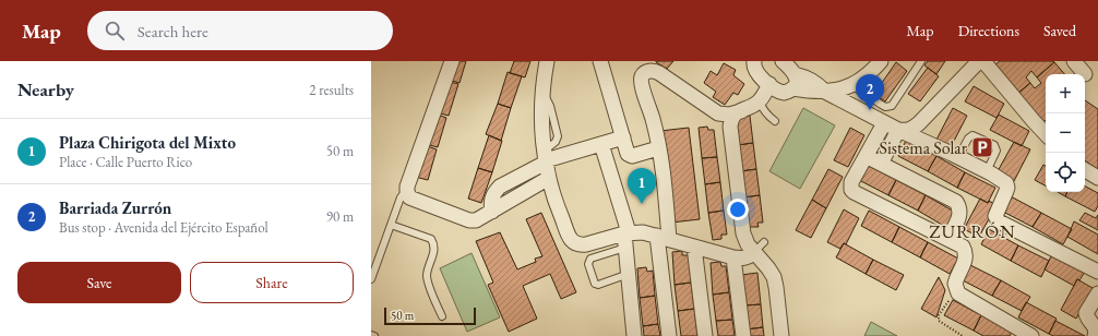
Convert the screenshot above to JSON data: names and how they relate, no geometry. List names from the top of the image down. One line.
{"districts":["ZURRÓN"],"places":{"parking":["Sistema Solar"]},"scale_bar":"50 m","page":{"header":"Map","search":"Search here","nav":["Map","Directions","Saved"],"heading":["Nearby","2 results"],"map_buttons":["+","−"],"pins":["2","1"],"list":[{"mark":"1","name":"Plaza Chirigota del Mixto","note":"Place · Calle Puerto Rico","value":"50 m"},{"mark":"2","name":"Barriada Zurrón","note":"Bus stop · Avenida del Ejército Español","value":"90 m"}],"buttons":["Save","Share"],"scale":"50 m"}}
